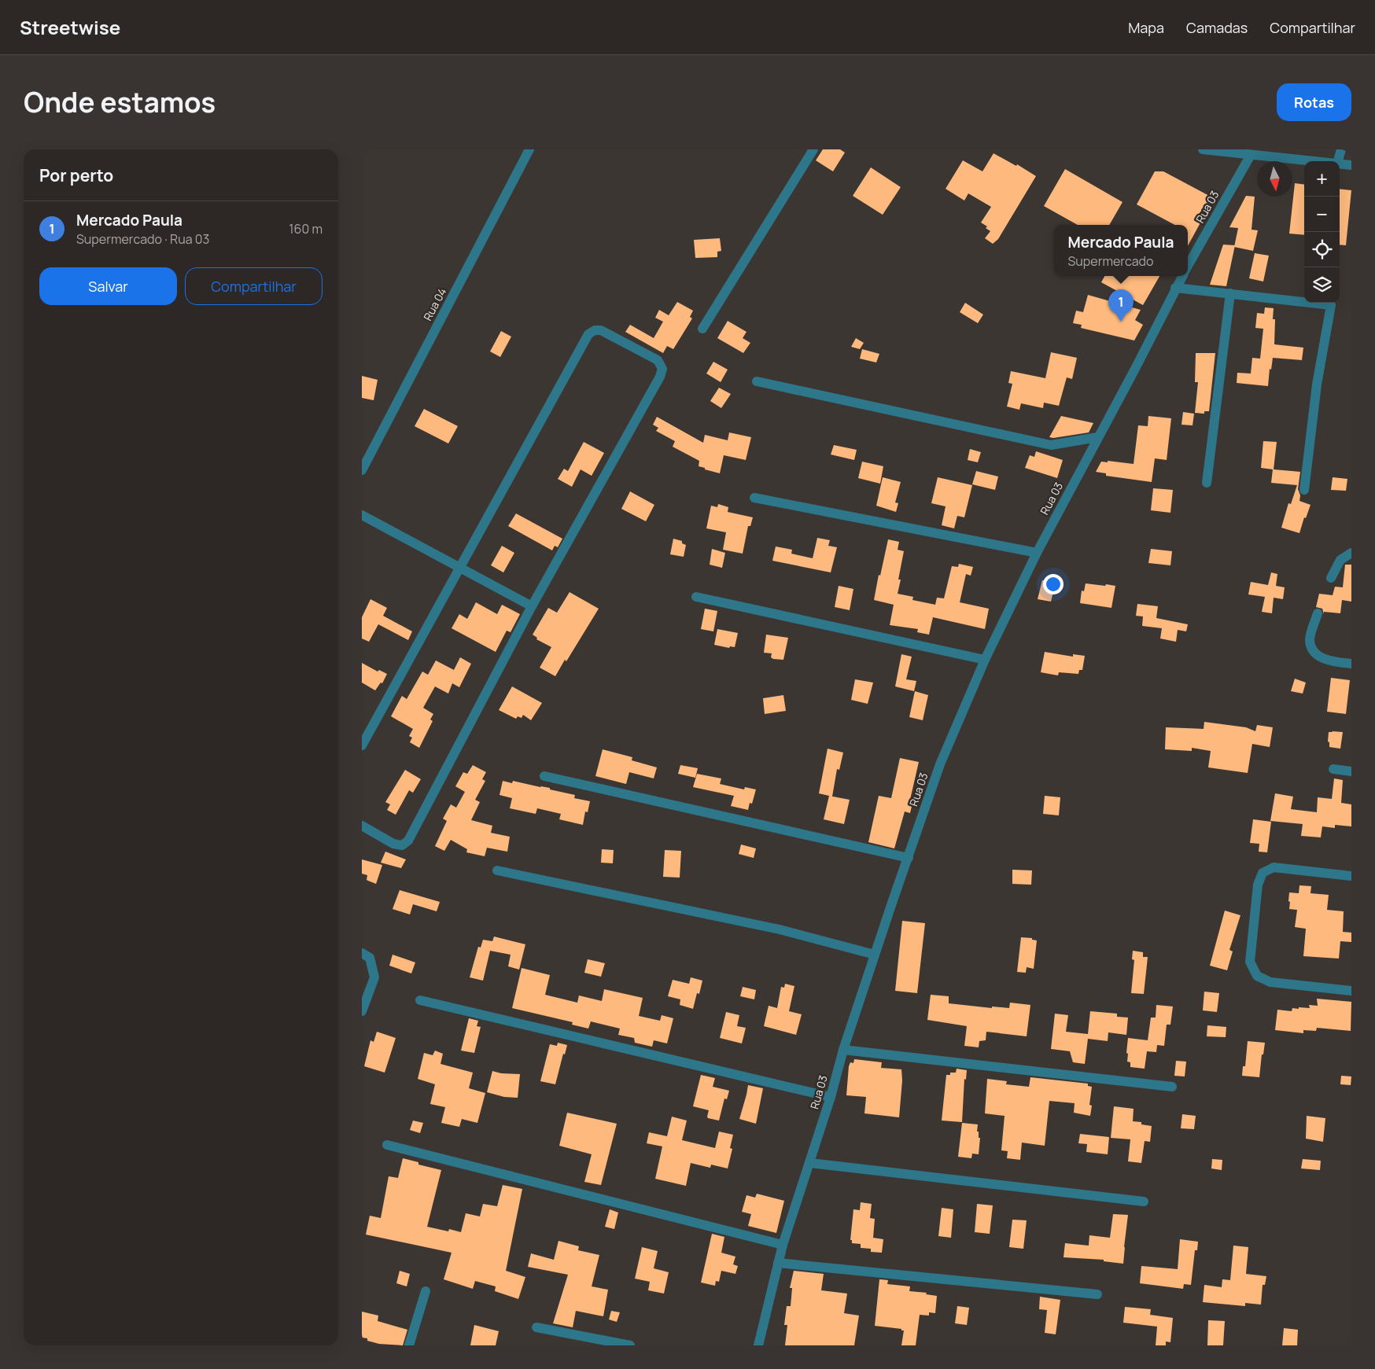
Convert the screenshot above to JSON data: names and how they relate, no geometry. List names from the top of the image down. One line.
{"streets":{"street":["Rua 03","Rua 04"]},"north":"bottom","page":{"header":"Streetwise","nav":["Mapa","Camadas","Compartilhar"],"title":"Onde estamos","buttons":["Rotas",["Salvar","Compartilhar"]],"heading":"Por perto","map_buttons":["+","−"],"list":[{"mark":"1","name":"Mercado Paula","note":"Supermercado · Rua 03","value":"160 m"}],"popup":["Mercado Paula","Supermercado"],"pins":"1"}}
